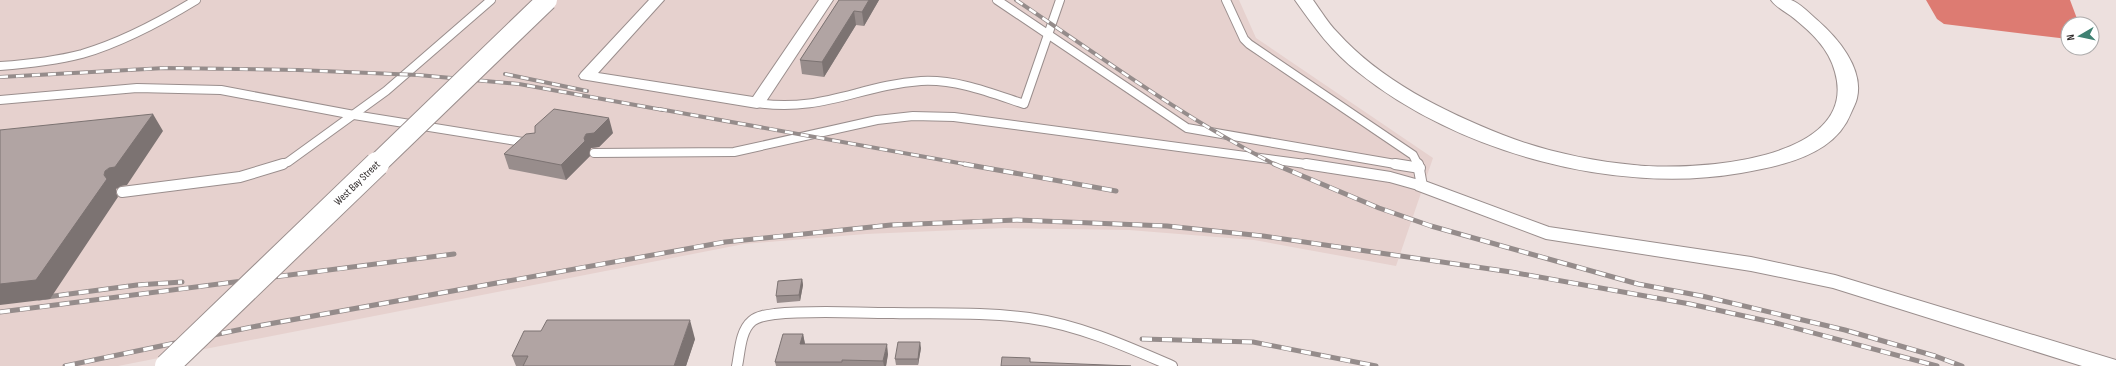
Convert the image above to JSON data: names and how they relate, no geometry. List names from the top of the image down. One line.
{"streets":{"main road":["West Bay Street"]},"north":"left"}
